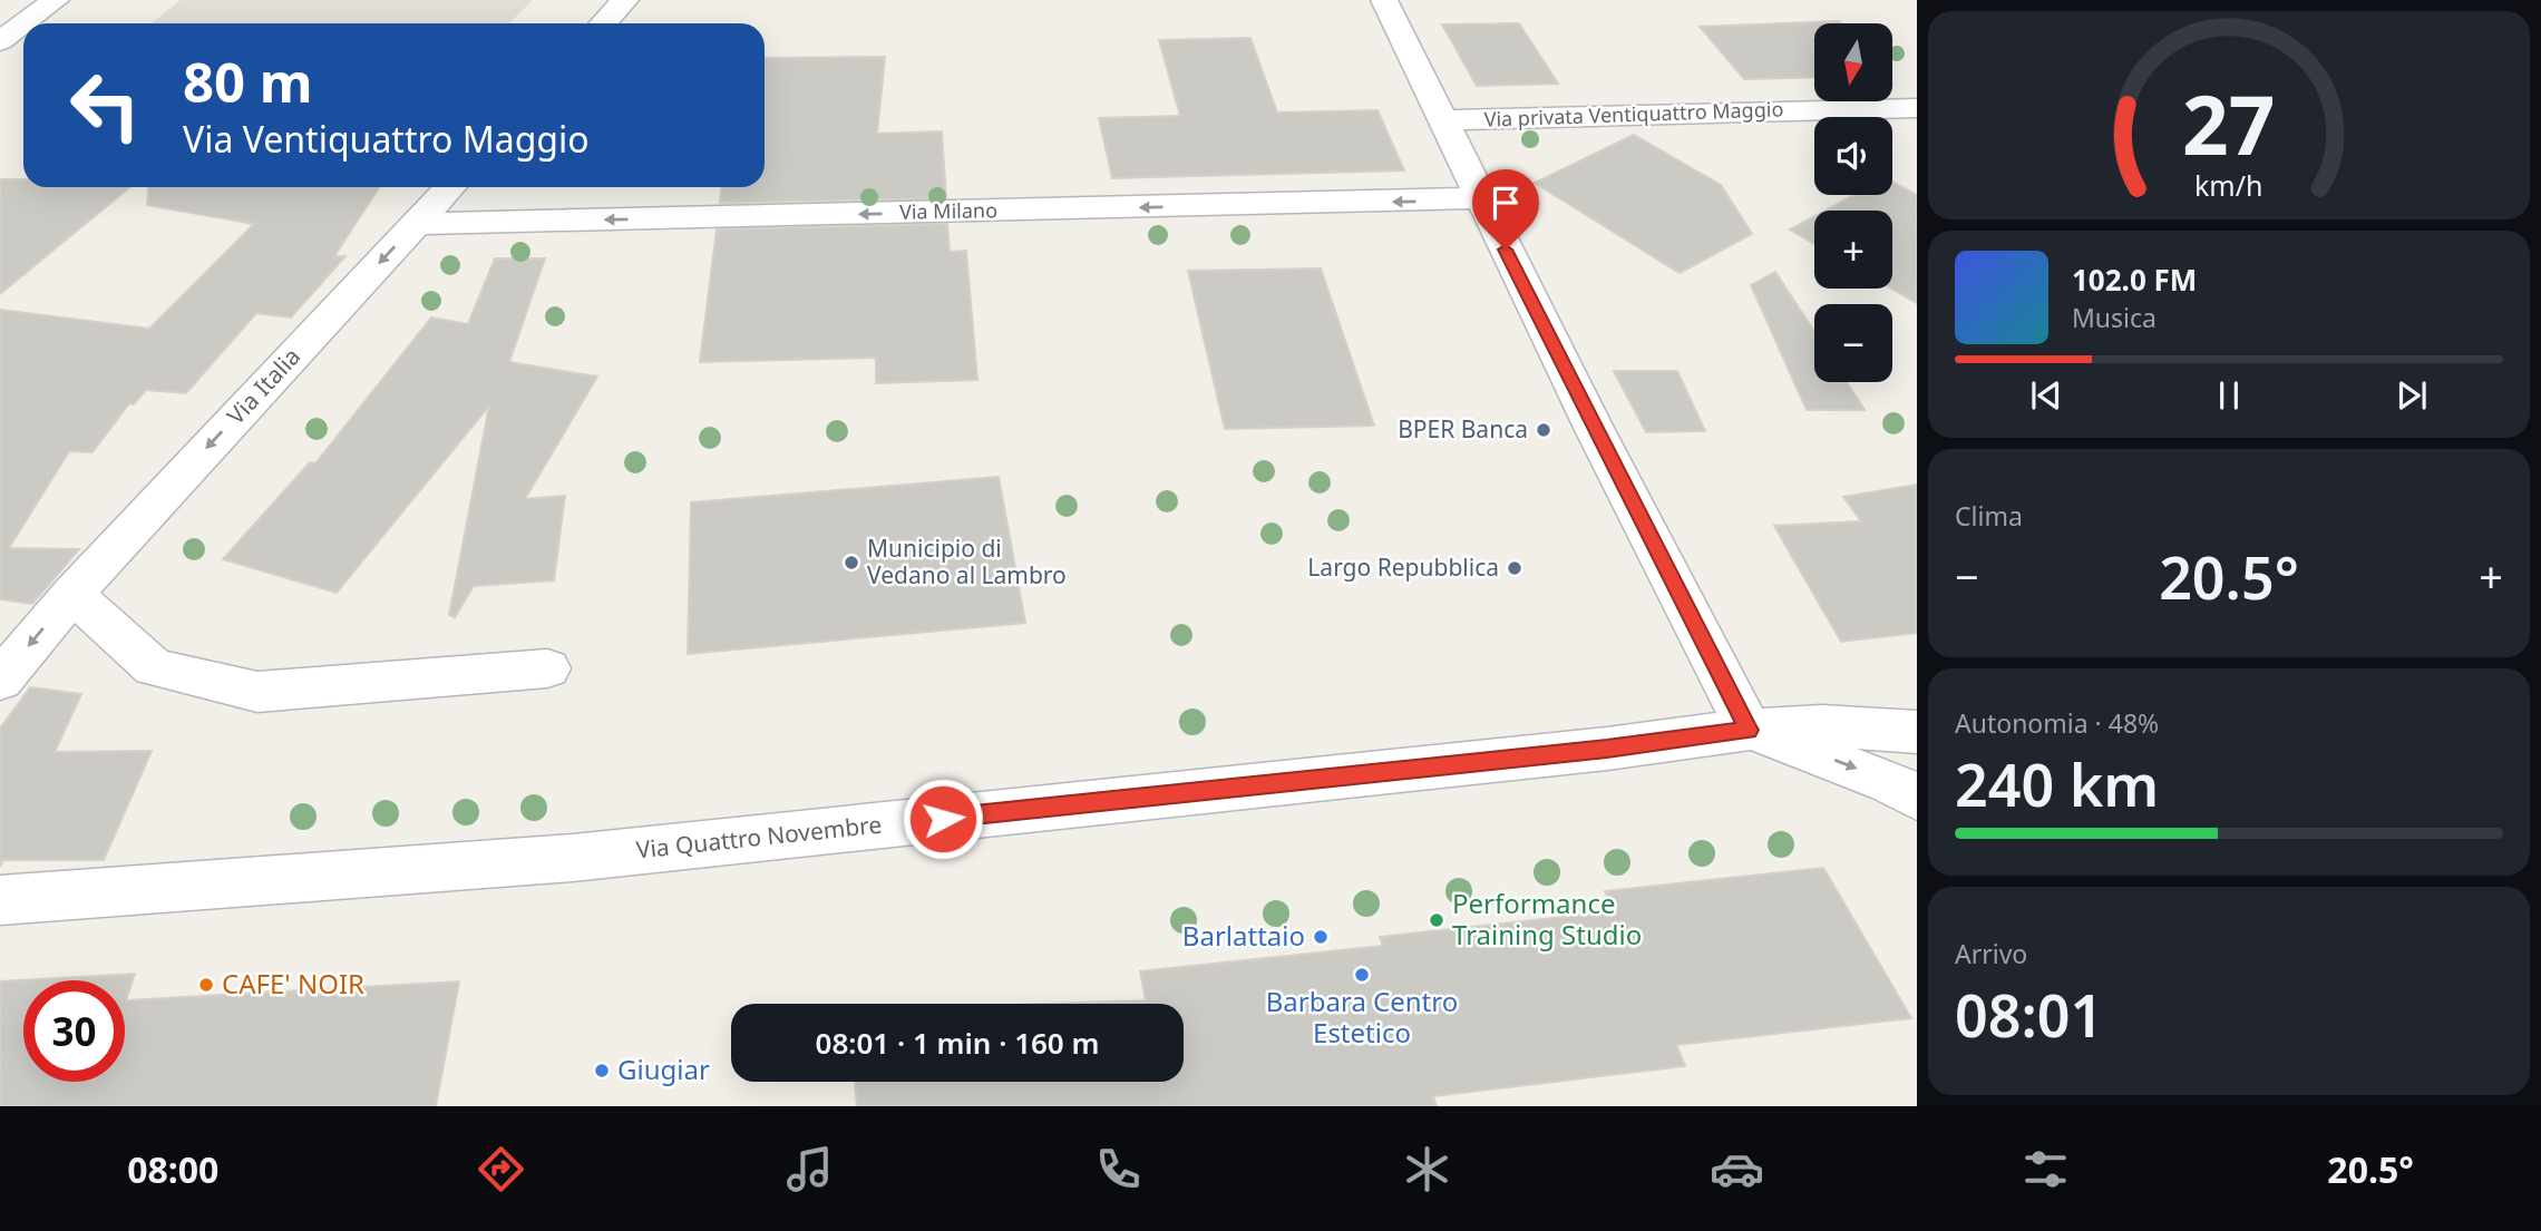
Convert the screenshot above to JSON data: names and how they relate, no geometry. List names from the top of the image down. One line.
{"streets":{"street":["Via privata Ventiquattro Maggio","Via Milano","Via Italia","Via Quattro Novembre"]},"crossings":[["Via Milano","Via Italia"]],"one_way":["Via Milano","Via Italia"],"places":["BPER Banca","Municipio di Vedano al Lambro","Largo Repubblica","Performance Training Studio","Barlattaio","Barbara Centro Estetico","CAFE' NOIR","Giugiar"],"north":"bottom","page":{"map_buttons":["+","−"],"turn":["80 m","Via Ventiquattro Maggio"],"song":["102.0 FM","Musica"],"tile":["Clima",["Autonomia · 48%","240 km"],["Arrivo","08:01"]],"heat":["−","20.5°","+"],"limit":"30","trip":"08:01 · 1 min · 160 m","tabs":["08:00","20.5°"],"gauge":["27","km/h"]}}
